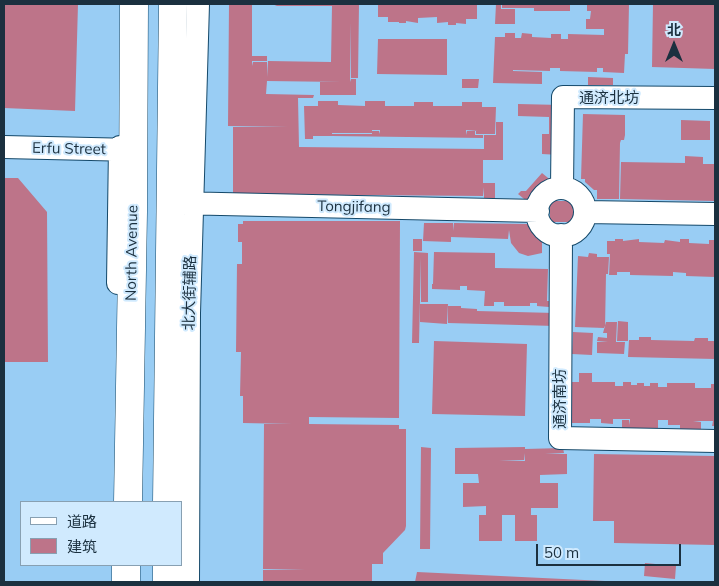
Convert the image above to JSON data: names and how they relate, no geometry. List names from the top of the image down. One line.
{"streets":{"main road":["North Avenue"],"street":["通济北坊","Erfu Street","Tongjifang","北大街辅路","通济南坊"]},"crossings":[["通济北坊","Tongjifang"],["通济北坊","通济南坊"],["Erfu Street","North Avenue"],["Tongjifang","北大街辅路"],["Tongjifang","通济南坊"]],"legend":["道路","建筑"],"scale_bar":"50 m","north":"top"}
